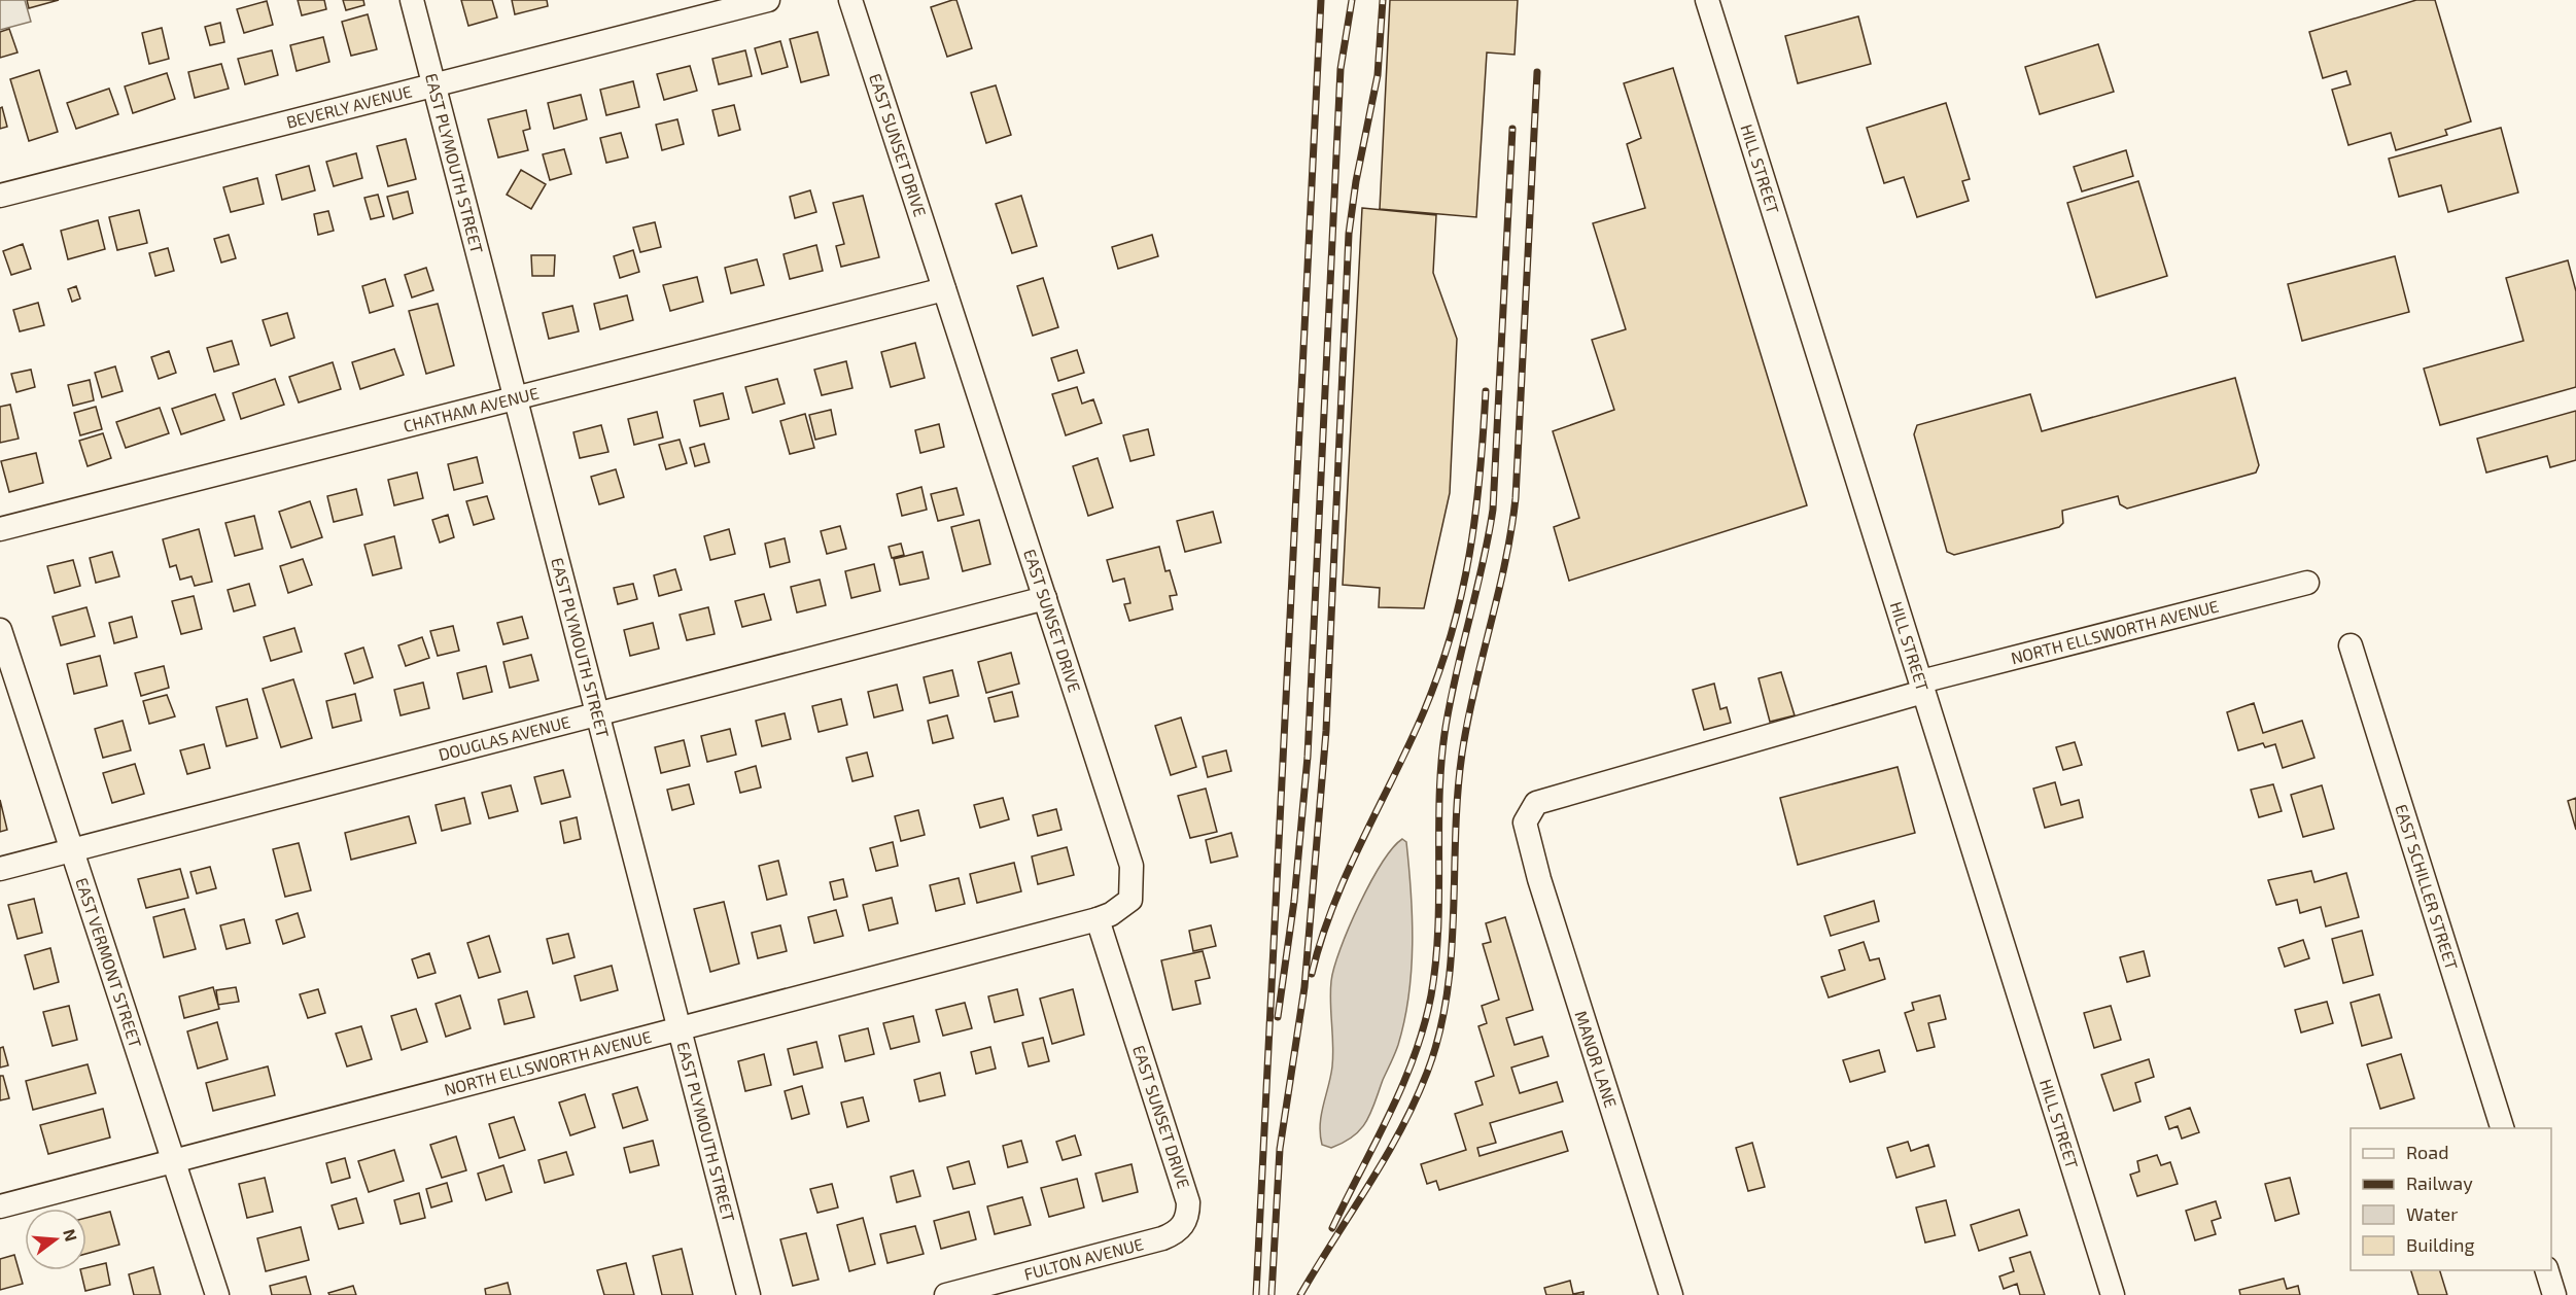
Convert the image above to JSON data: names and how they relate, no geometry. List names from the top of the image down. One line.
{"streets":{"street":["BEVERLY AVENUE","EAST SUNSET DRIVE","EAST PLYMOUTH STREET","HILL STREET","CHATHAM AVENUE","NORTH ELLSWORTH AVENUE","DOUGLAS AVENUE","EAST SCHILLER STREET","EAST VERMONT STREET","MANOR LANE","FULTON AVENUE"]},"crossings":[["BEVERLY AVENUE","EAST PLYMOUTH STREET"],["EAST SUNSET DRIVE","CHATHAM AVENUE"],["EAST SUNSET DRIVE","NORTH ELLSWORTH AVENUE"],["EAST SUNSET DRIVE","DOUGLAS AVENUE"],["EAST SUNSET DRIVE","FULTON AVENUE"],["EAST PLYMOUTH STREET","CHATHAM AVENUE"],["EAST PLYMOUTH STREET","NORTH ELLSWORTH AVENUE"],["EAST PLYMOUTH STREET","DOUGLAS AVENUE"],["HILL STREET","NORTH ELLSWORTH AVENUE"],["NORTH ELLSWORTH AVENUE","EAST VERMONT STREET"],["NORTH ELLSWORTH AVENUE","MANOR LANE"],["DOUGLAS AVENUE","EAST VERMONT STREET"]],"legend":["Road","Railway","Water","Building"],"north":"right"}
